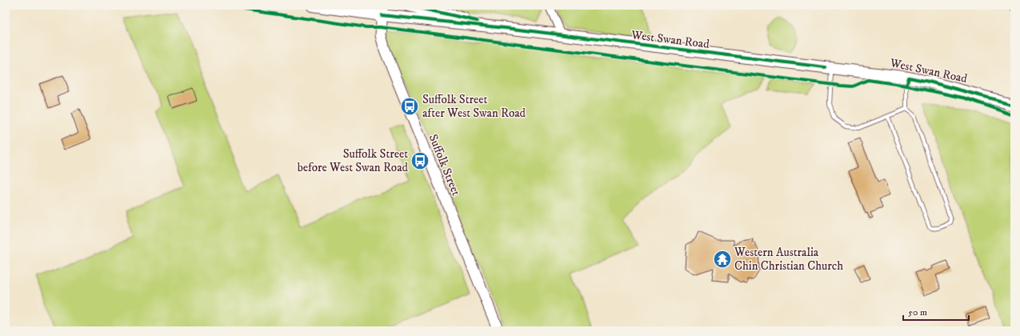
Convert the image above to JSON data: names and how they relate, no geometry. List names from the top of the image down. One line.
{"streets":{"main road":["West Swan Road"],"street":["Suffolk Street"]},"crossings":[["West Swan Road","Suffolk Street"]],"places":{"bus stop":["Suffolk Street after West Swan Road","Suffolk Street before West Swan Road"],"temple":["Western Australia Chin Christian Church"]},"scale_bar":"50 m"}
